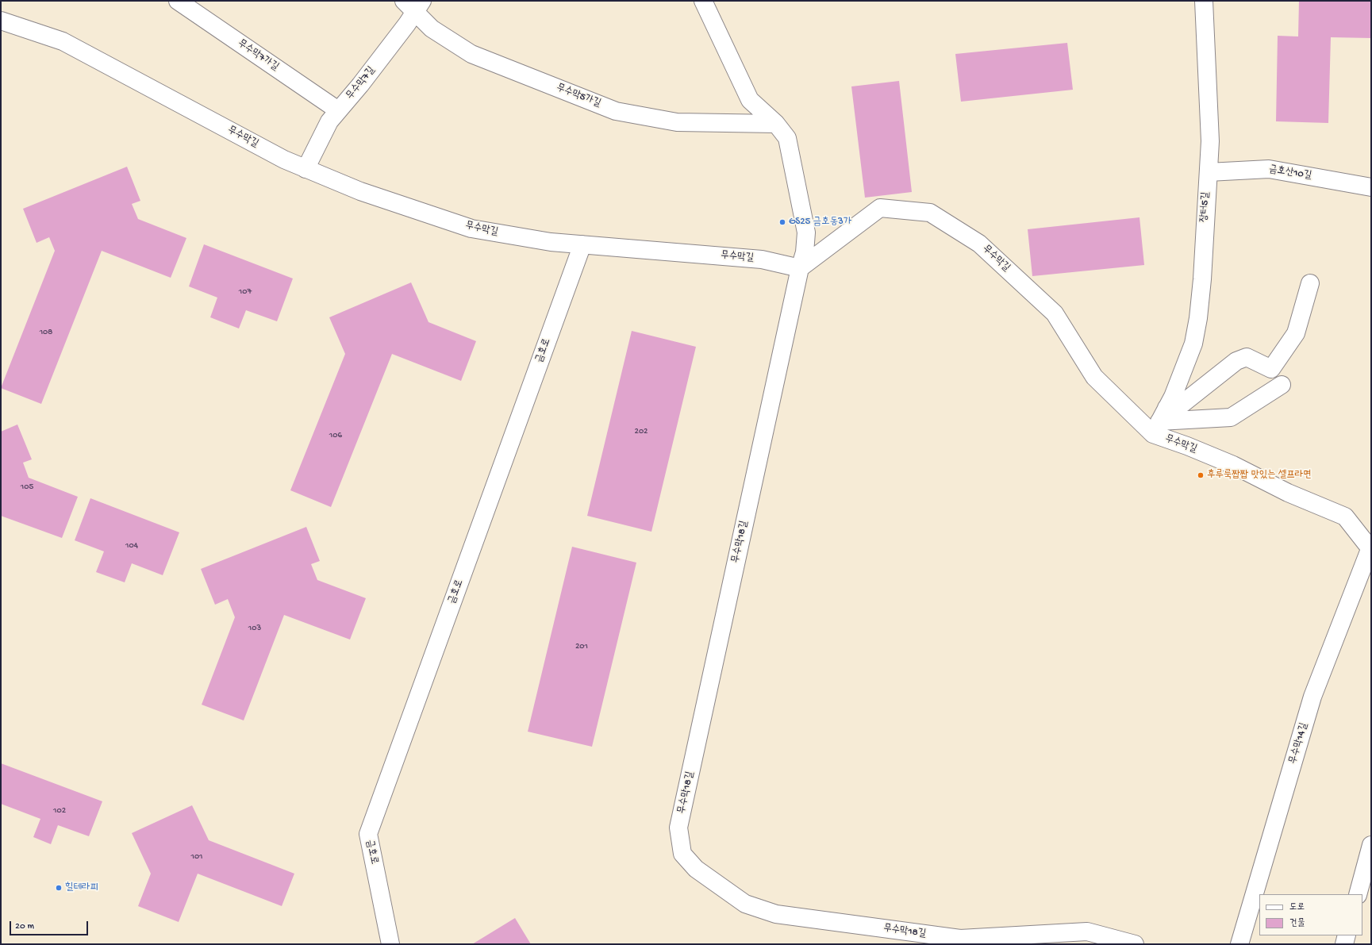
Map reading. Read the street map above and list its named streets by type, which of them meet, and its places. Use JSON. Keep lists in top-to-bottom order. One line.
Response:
{"streets":{"street":["무수막7가길","무수막7길","무수막5가길","무수막길","금호산10길","장터5길","금호로","무수막18길","무수막14길"]},"crossings":[["무수막7가길","무수막7길"],["무수막7길","무수막5가길"],["무수막7길","무수막길"],["무수막길","장터5길"],["무수막길","금호로"],["무수막길","무수막18길"],["무수막길","무수막14길"],["금호산10길","장터5길"]],"places":["GS25 금호동3가","후루룩짭짭 맛있는 셀프라면","힐테라피"],"house_numbers":["107","108","202","106","105","104","103","201","102","101"],"legend":["도로","건물"],"scale_bar":"20 m"}
